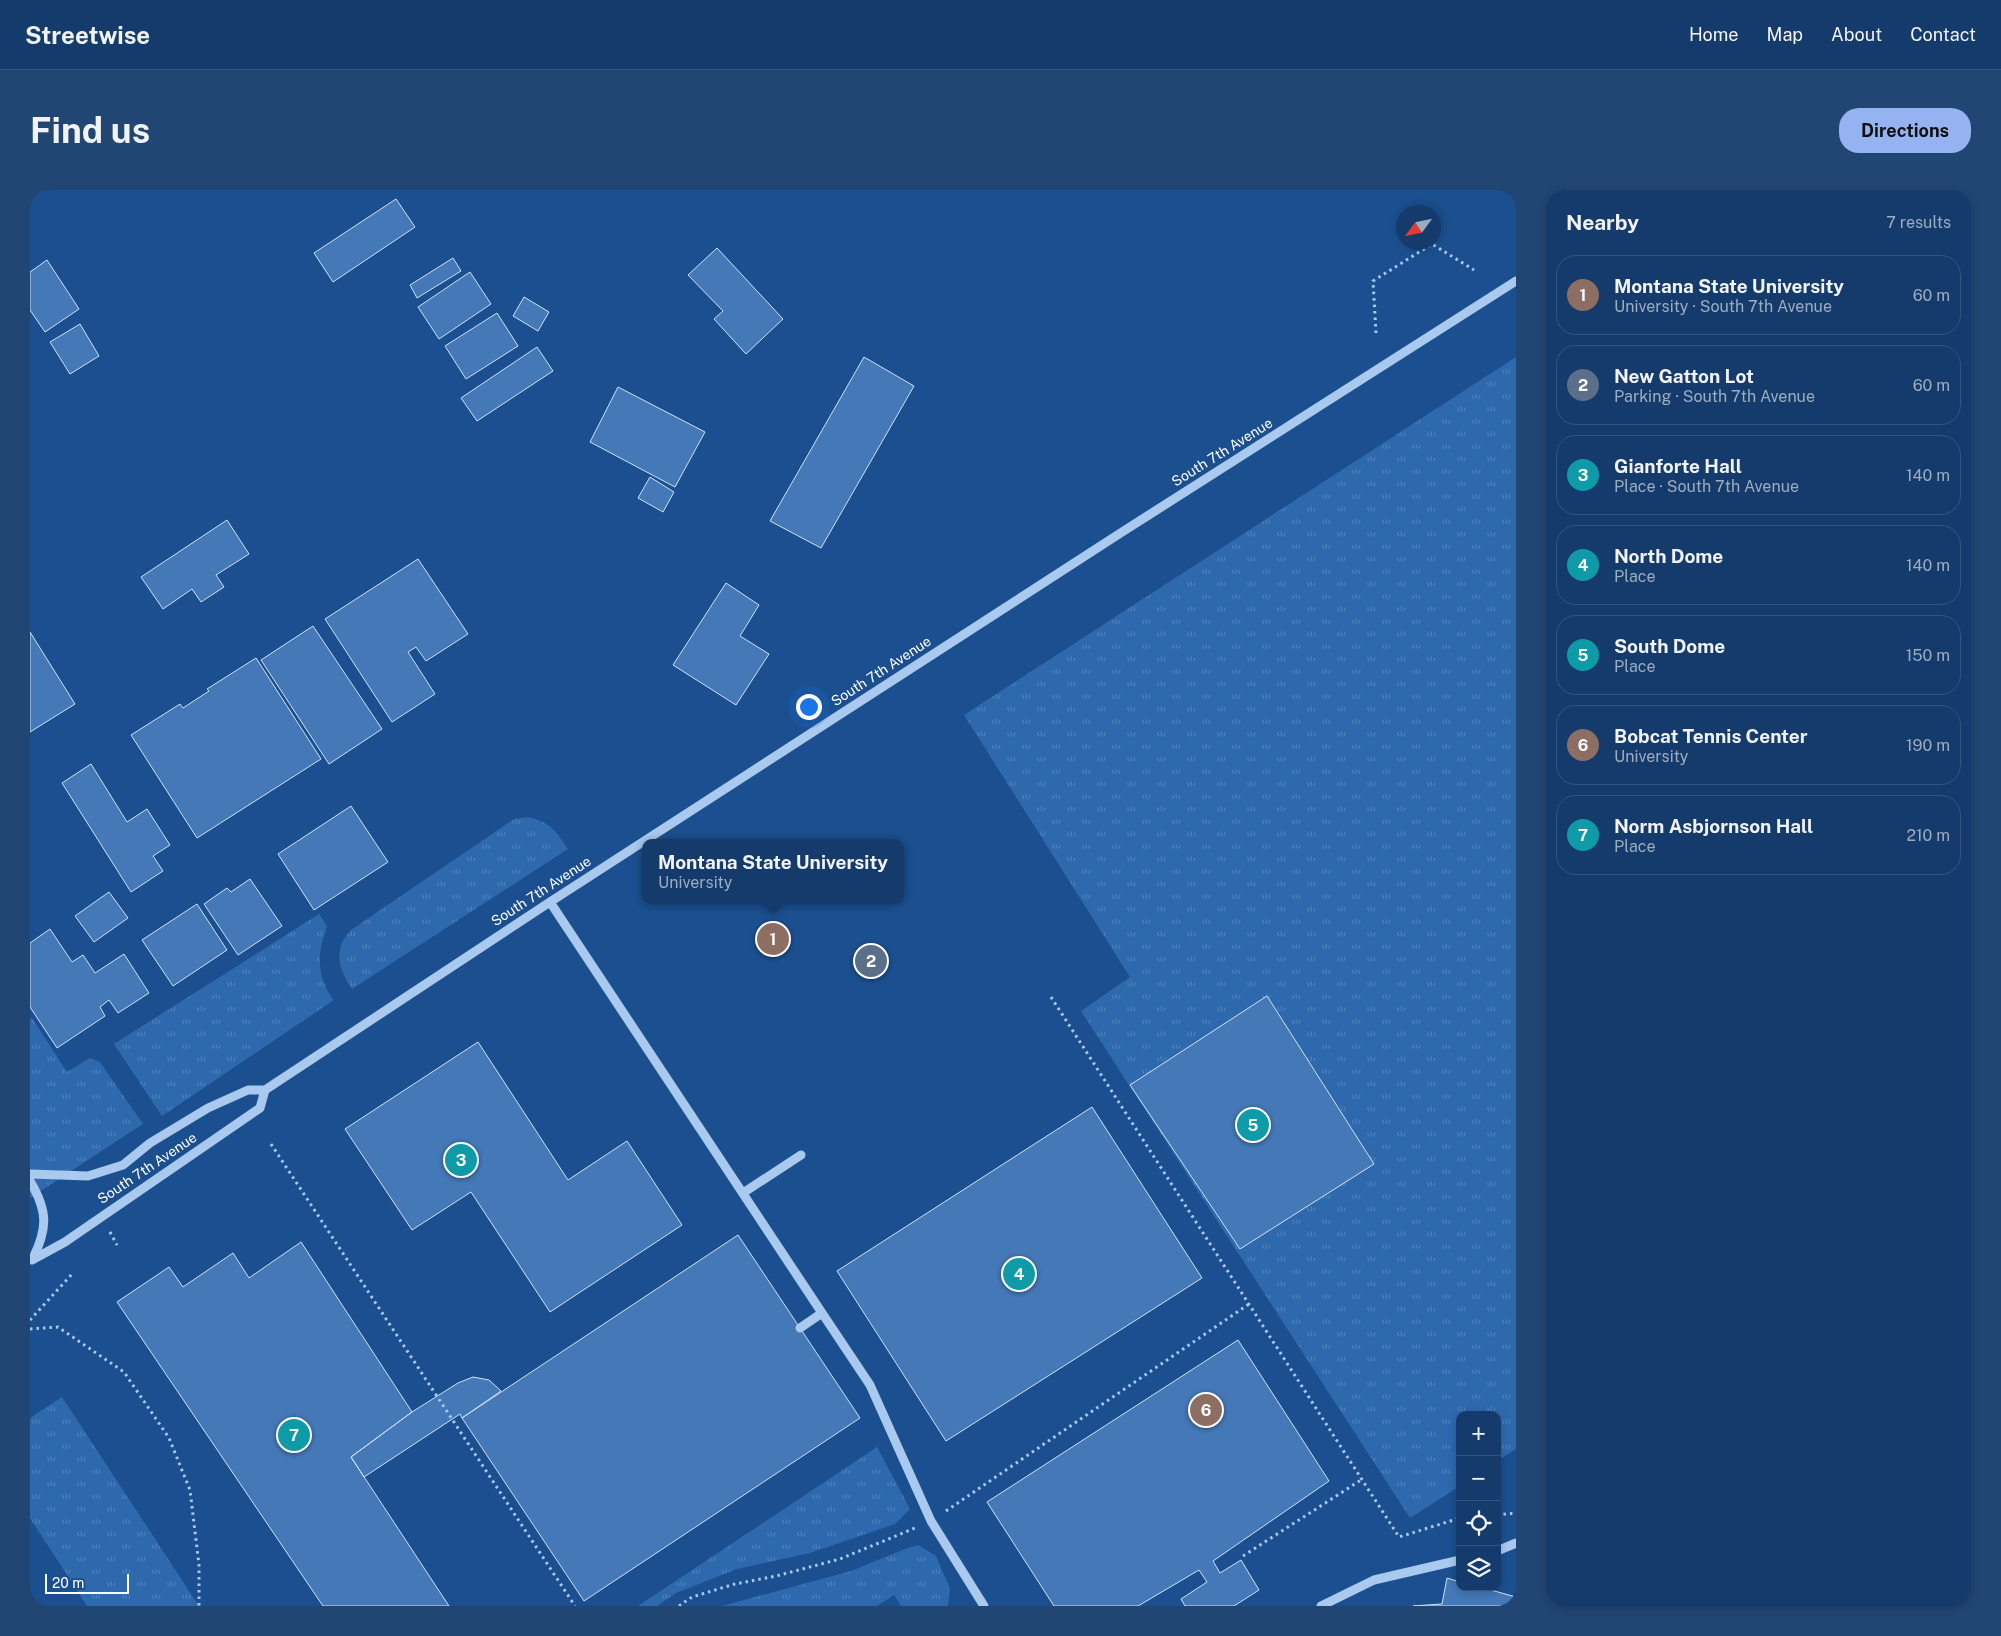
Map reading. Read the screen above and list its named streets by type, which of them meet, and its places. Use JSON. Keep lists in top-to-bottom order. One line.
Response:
{"streets":{"street":["South 7th Avenue"]},"scale_bar":"20 m","north":"bottom left","page":{"header":"Streetwise","nav":["Home","Map","About","Contact"],"buttons":"Directions","title":"Find us","heading":["Nearby","7 results"],"list":[{"mark":"1","name":"Montana State University","note":"University · South 7th Avenue","value":"60 m"},{"mark":"2","name":"New Gatton Lot","note":"Parking · South 7th Avenue","value":"60 m"},{"mark":"3","name":"Gianforte Hall","note":"Place · South 7th Avenue","value":"140 m"},{"mark":"4","name":"North Dome","note":"Place","value":"140 m"},{"mark":"5","name":"South Dome","note":"Place","value":"150 m"},{"mark":"6","name":"Bobcat Tennis Center","note":"University","value":"190 m"},{"mark":"7","name":"Norm Asbjornson Hall","note":"Place","value":"210 m"}],"popup":["Montana State University","University"],"pins":["1","2","5","3","4","6","7"],"map_buttons":["+","−"],"scale":"20 m"}}
